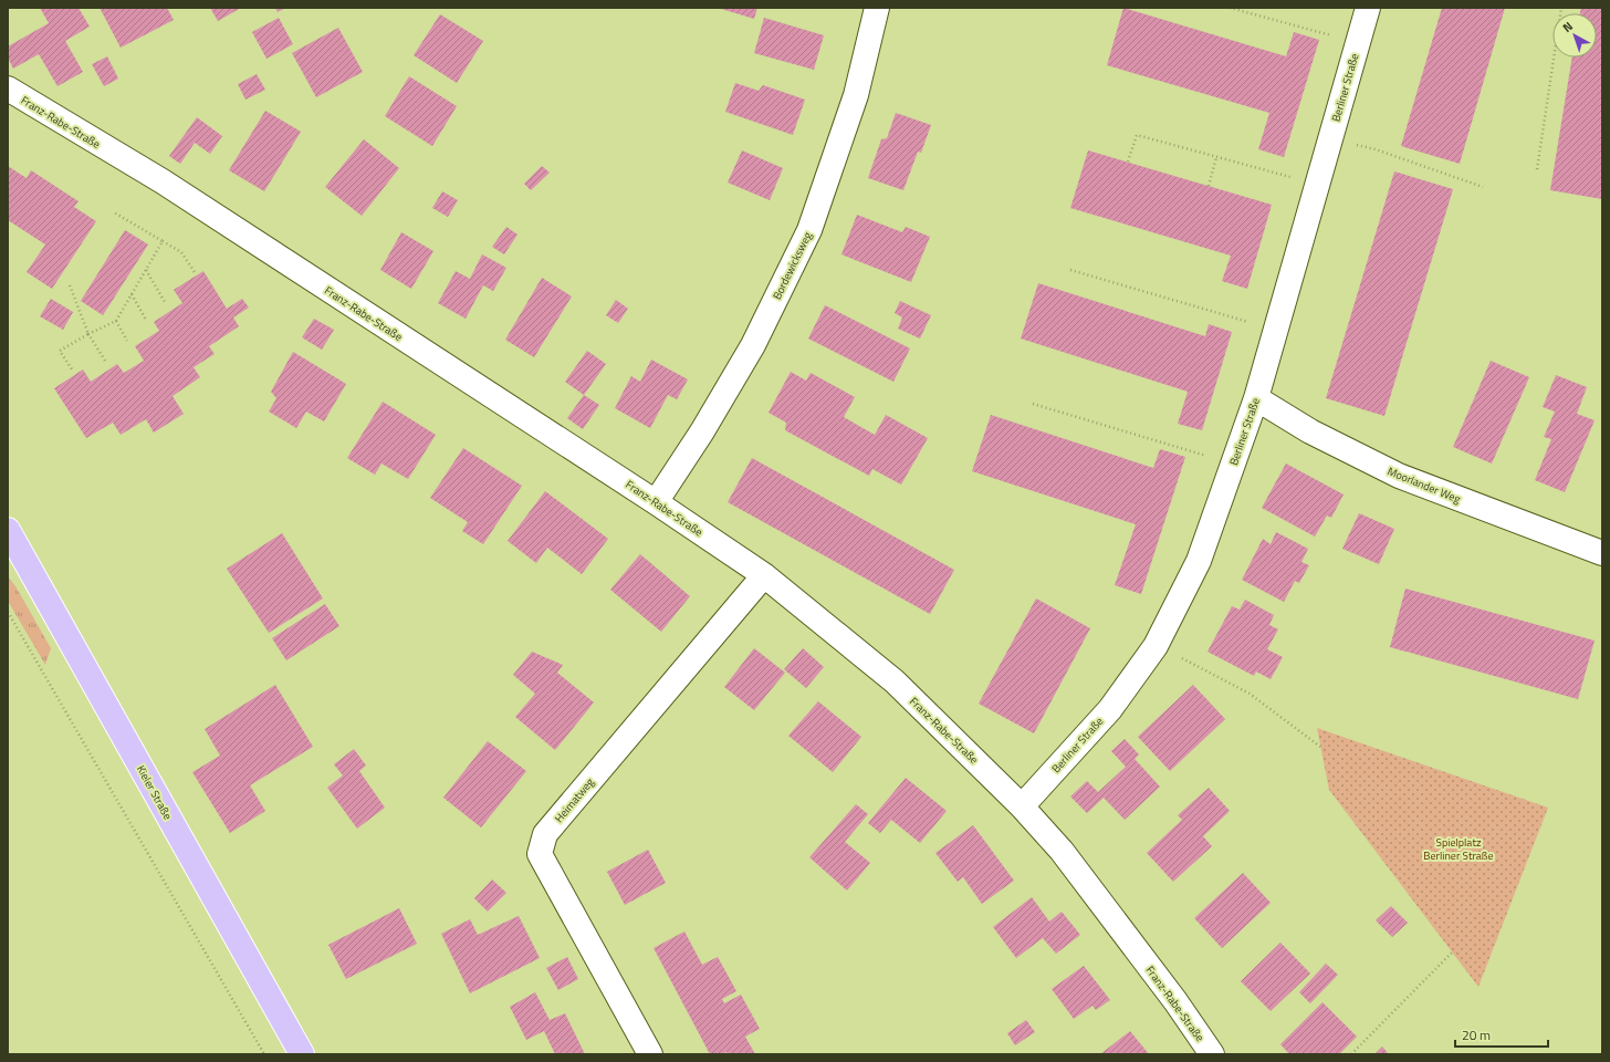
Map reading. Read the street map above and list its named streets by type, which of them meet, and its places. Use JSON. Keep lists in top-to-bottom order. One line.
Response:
{"streets":{"main road":["Kieler Straße"],"street":["Berliner Straße","Franz-Rabe-Straße","Bordewicksweg","Moorlander Weg","Heimatweg"]},"crossings":[["Berliner Straße","Franz-Rabe-Straße"],["Berliner Straße","Moorlander Weg"],["Franz-Rabe-Straße","Bordewicksweg"],["Franz-Rabe-Straße","Heimatweg"]],"parks":["Spielplatz Berliner Straße"],"scale_bar":"20 m","north":"top left"}
